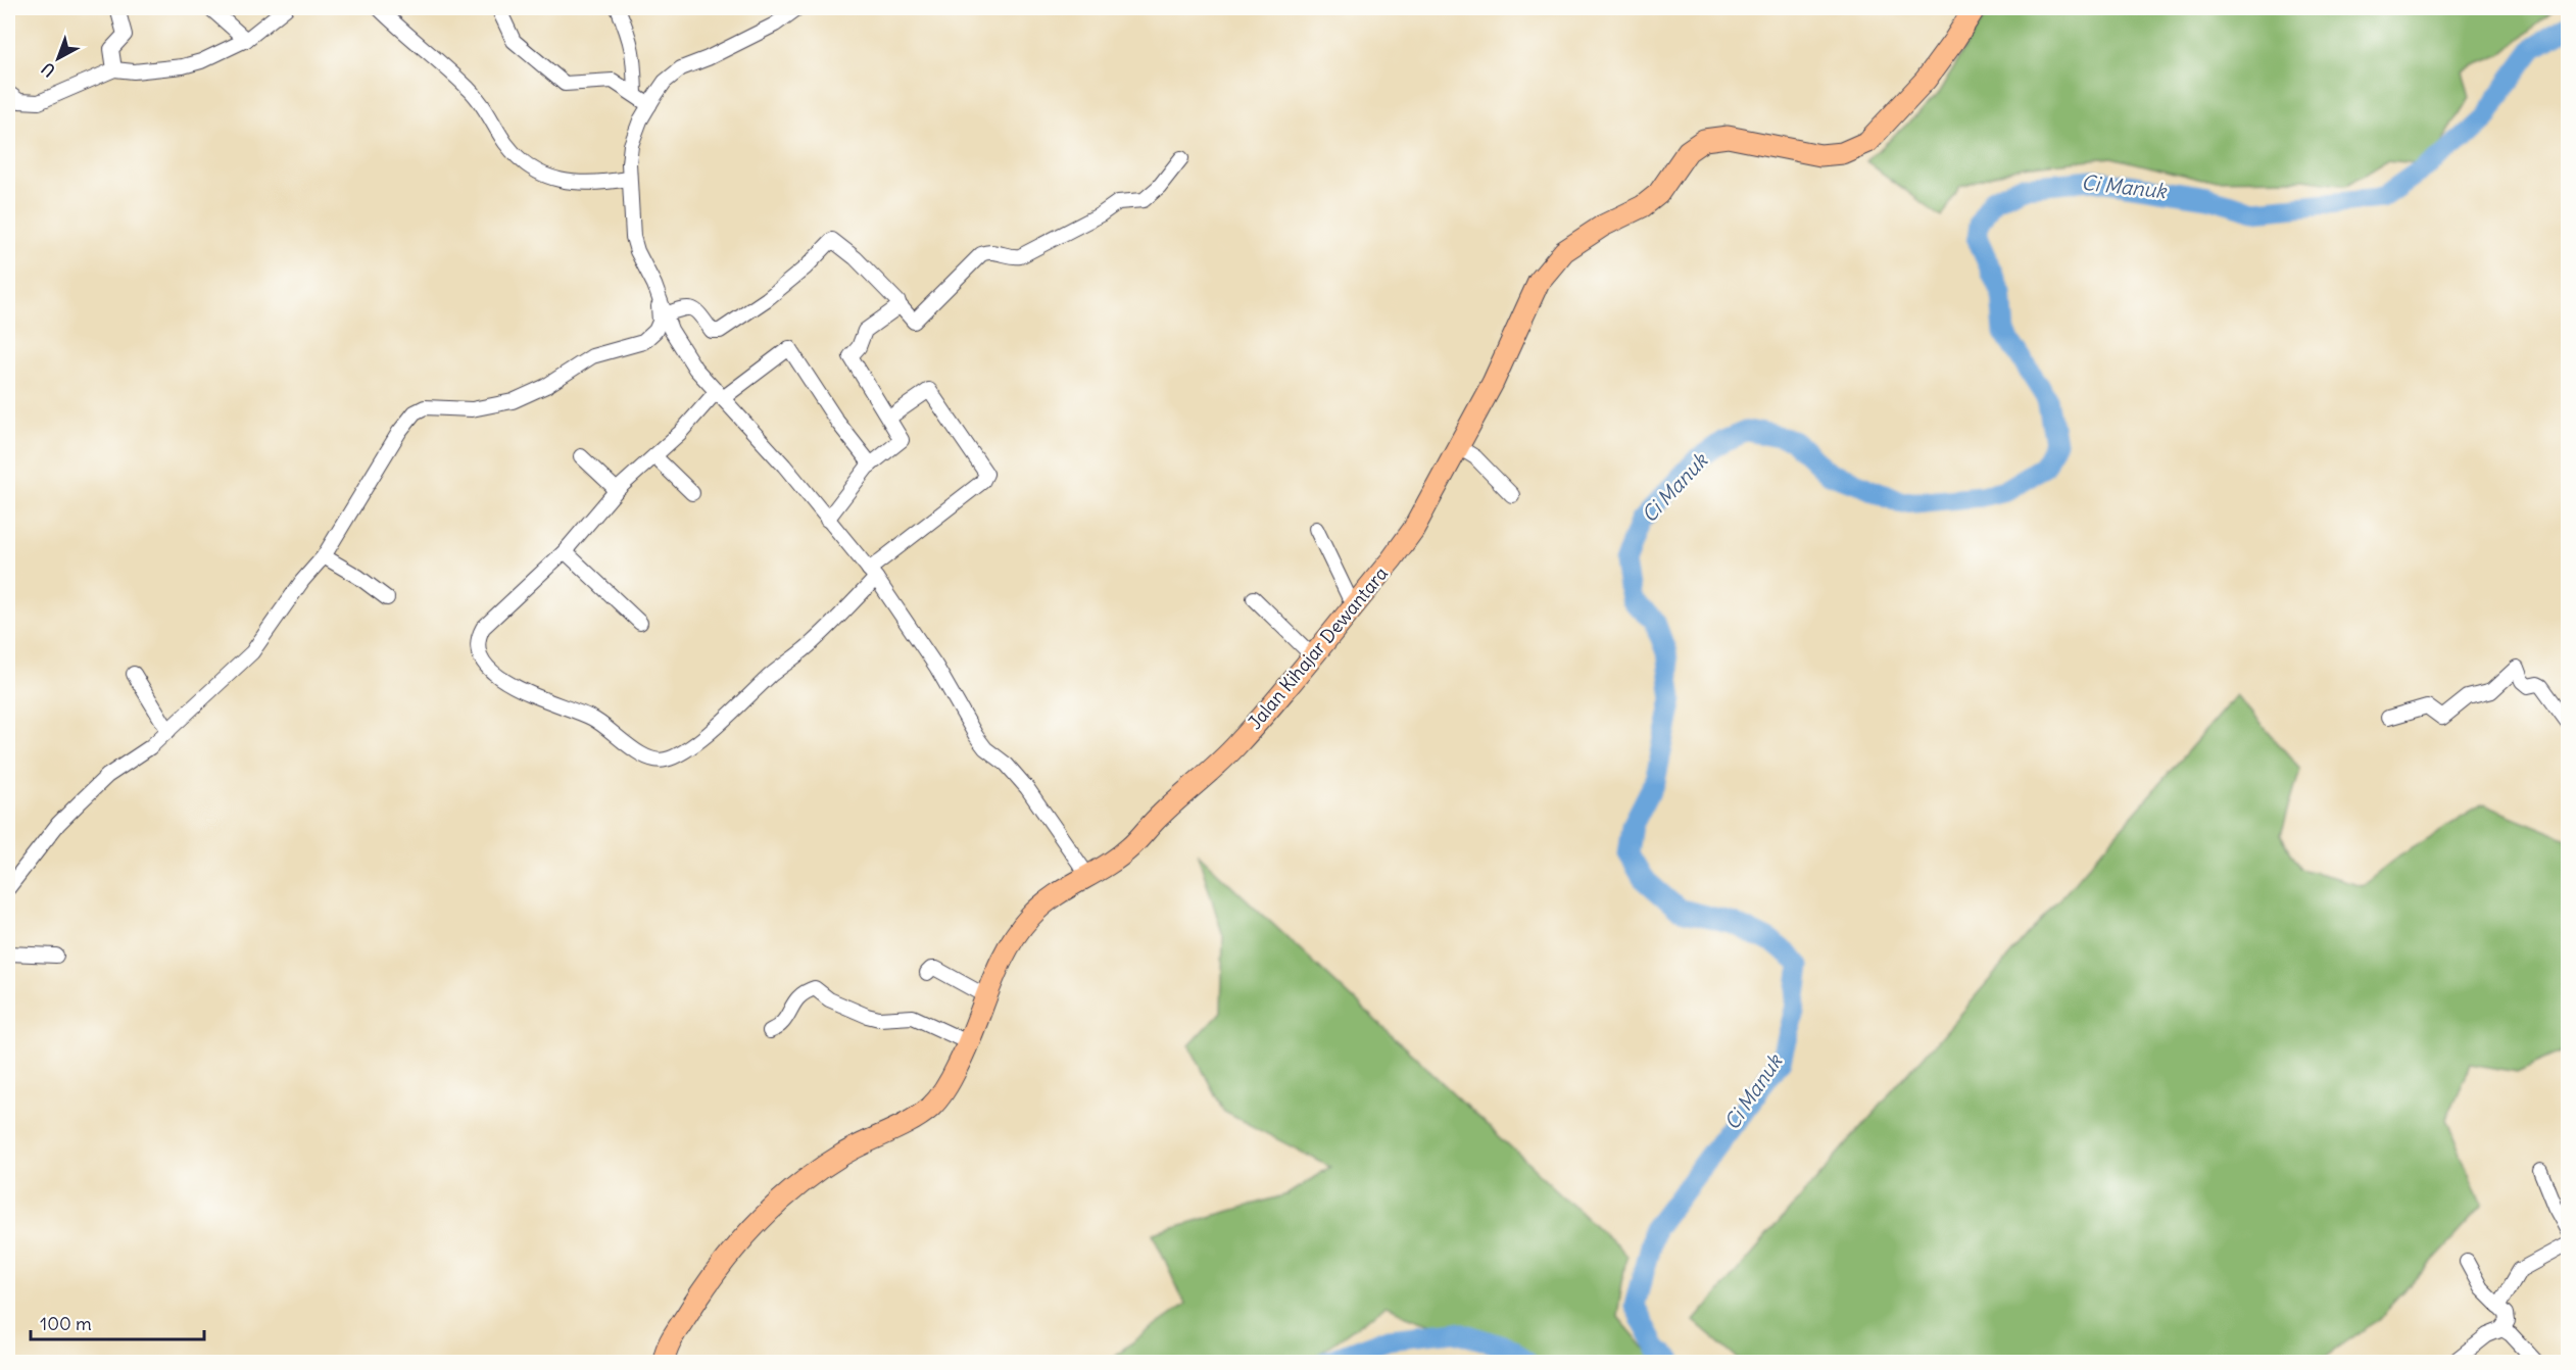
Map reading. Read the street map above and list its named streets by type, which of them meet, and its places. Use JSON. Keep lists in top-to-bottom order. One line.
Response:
{"streets":{"main road":["Jalan Kihajar Dewantara"]},"water":["Ci Manuk"],"scale_bar":"100 m","north":"bottom left"}
